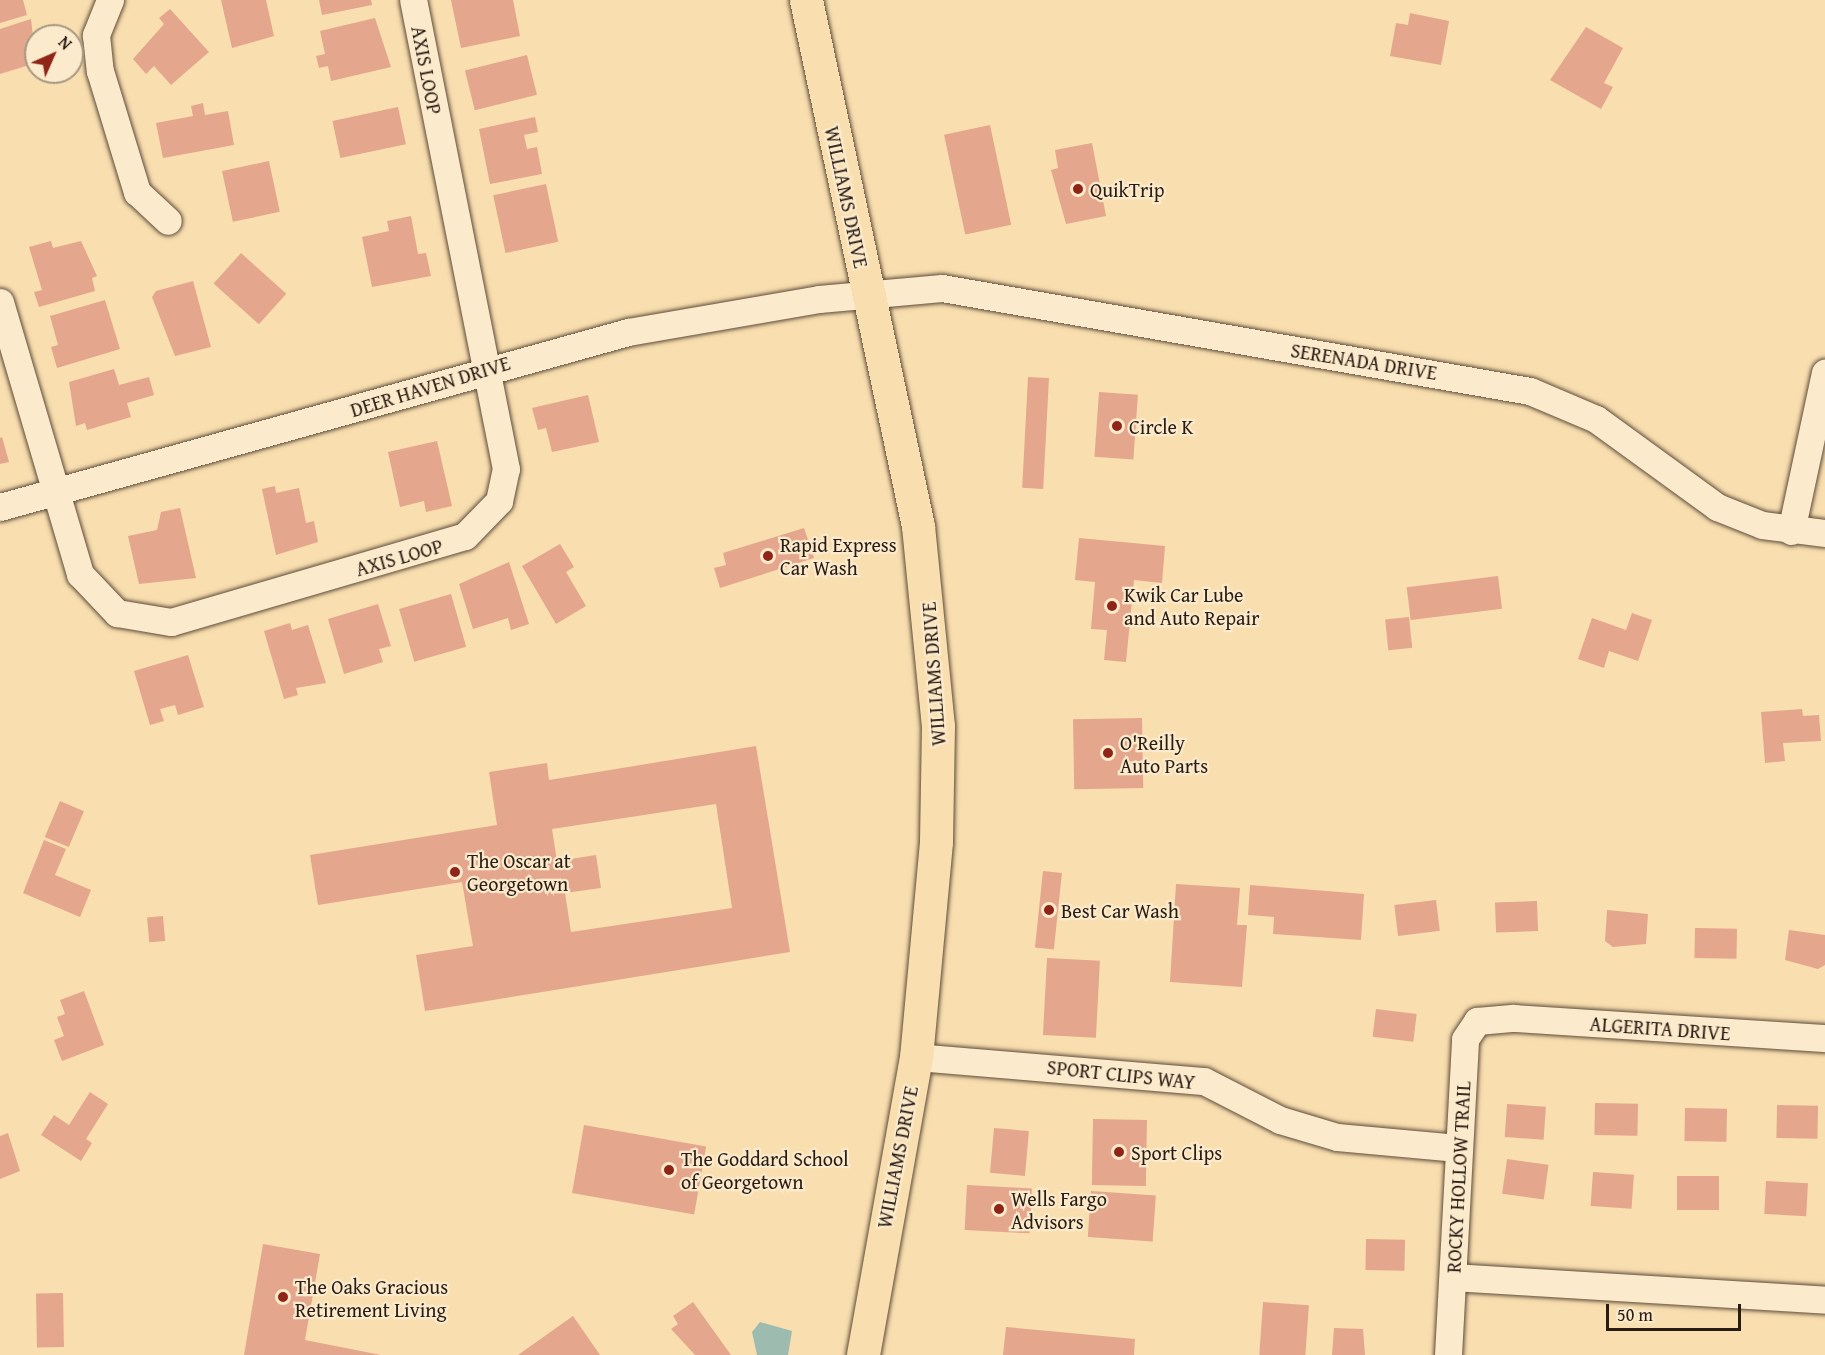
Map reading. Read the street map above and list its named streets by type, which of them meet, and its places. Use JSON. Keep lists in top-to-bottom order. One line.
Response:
{"streets":{"main road":["WILLIAMS DRIVE"],"street":["AXIS LOOP","SERENADA DRIVE","DEER HAVEN DRIVE","ALGERITA DRIVE","SPORT CLIPS WAY","ROCKY HOLLOW TRAIL"]},"crossings":[["AXIS LOOP","DEER HAVEN DRIVE"],["WILLIAMS DRIVE","SERENADA DRIVE"],["WILLIAMS DRIVE","DEER HAVEN DRIVE"],["WILLIAMS DRIVE","SPORT CLIPS WAY"],["SERENADA DRIVE","DEER HAVEN DRIVE"],["ALGERITA DRIVE","ROCKY HOLLOW TRAIL"],["SPORT CLIPS WAY","ROCKY HOLLOW TRAIL"]],"places":["QuikTrip","Circle K","Rapid Express Car Wash","Kwik Car Lube and Auto Repair","O'Reilly Auto Parts","The Oscar at Georgetown","Best Car Wash","Sport Clips","The Goddard School of Georgetown","Wells Fargo Advisors","The Oaks Gracious Retirement Living"],"scale_bar":"50 m","north":"top right"}
